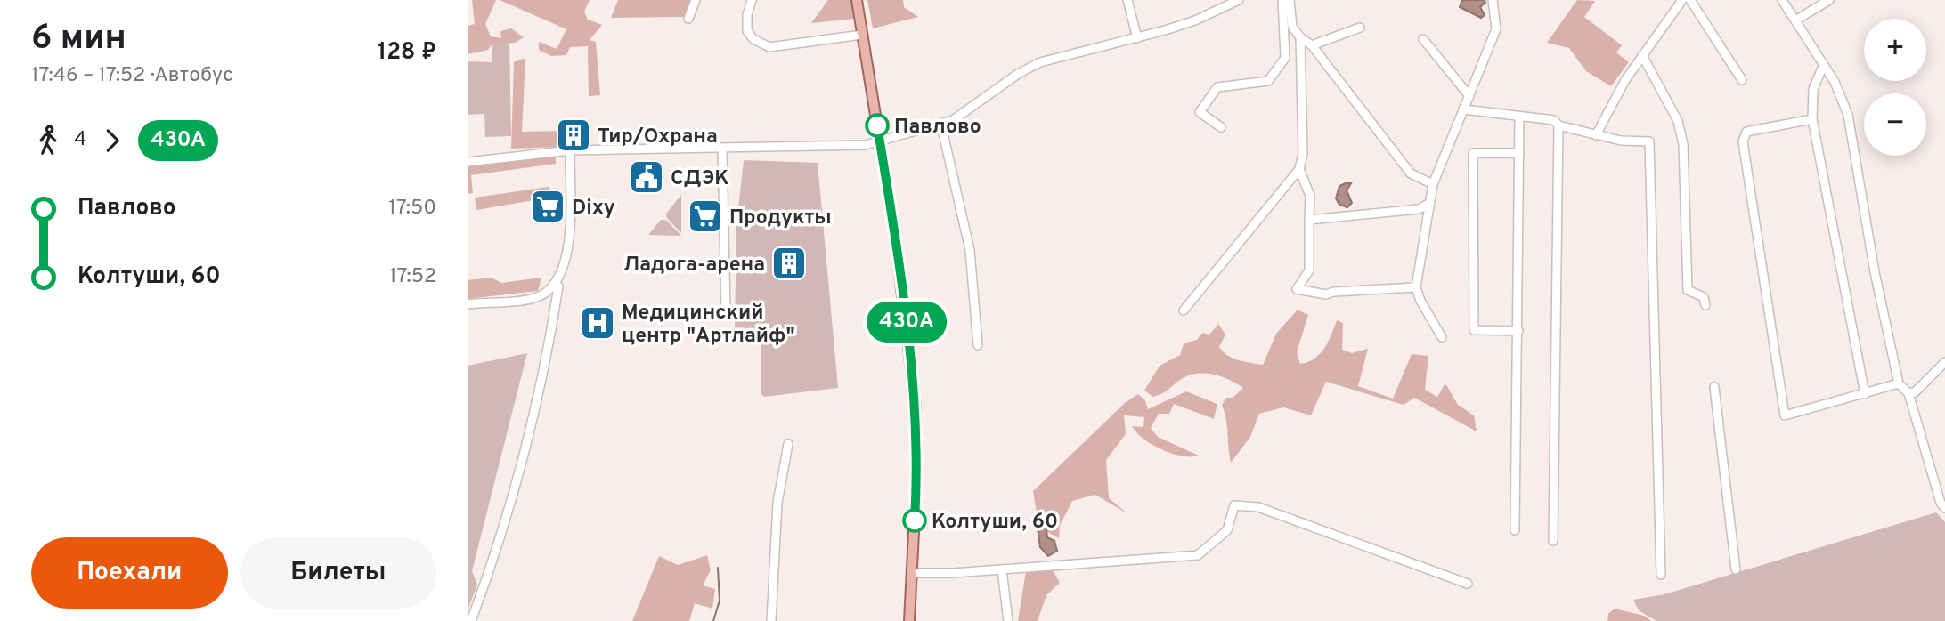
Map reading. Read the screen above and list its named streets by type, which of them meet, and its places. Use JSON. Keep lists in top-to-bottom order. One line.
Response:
{"places":{"other":["Павлово","Колтуши, 60"],"building":["Тир/Охрана","Ладога-арена"],"public building":["СДЭК"],"supermarket":["Dixy","Продукты"],"hospital":["Медицинский центр \"Артлайф\""]},"lines":["bus line 430А"],"page":{"heading":["6 мин","17:46 – 17:52 · Автобус","128 ₽"],"on_map":"430А","map_buttons":["+","−"],"legs":["4","430А"],"list":[{"name":"Павлово","value":"17:50"},{"name":"Колтуши, 60","value":"17:52"}],"buttons":["Поехали","Билеты"]}}
